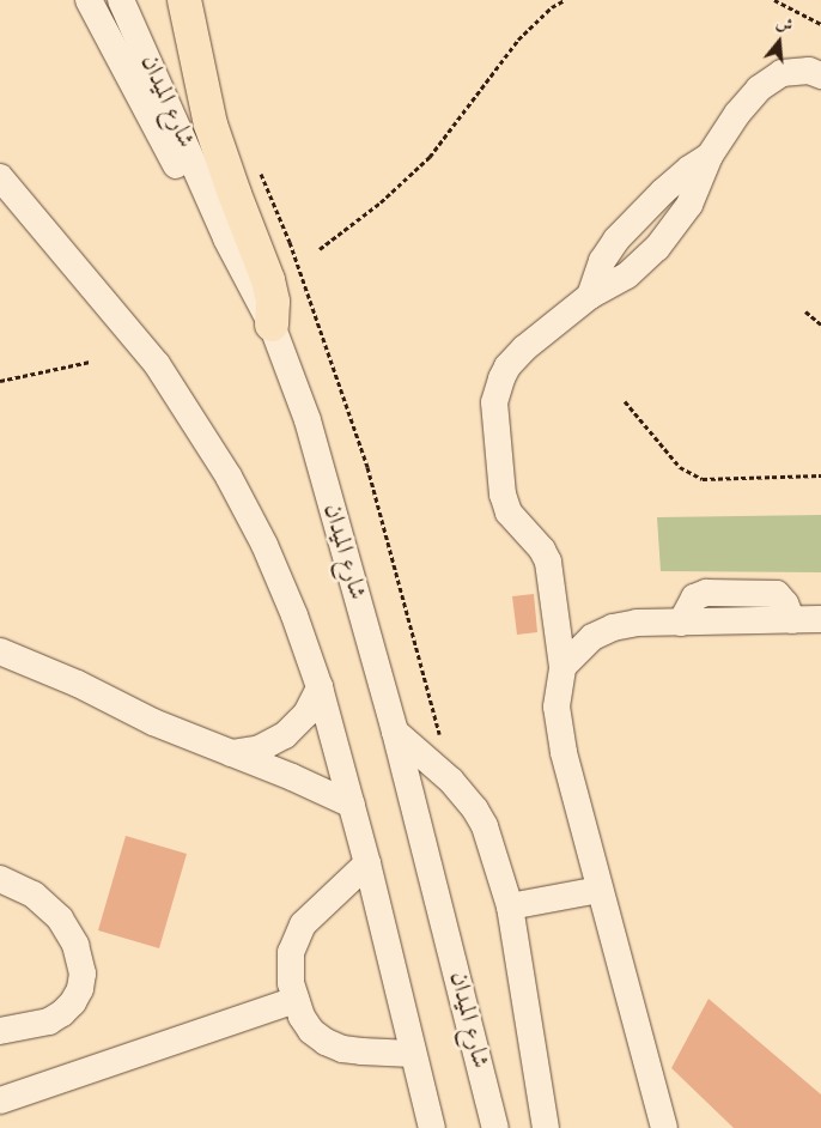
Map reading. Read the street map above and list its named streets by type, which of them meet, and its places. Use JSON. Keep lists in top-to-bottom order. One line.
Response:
{"streets":{"street":["شارع الميدان"]},"north":"top"}
